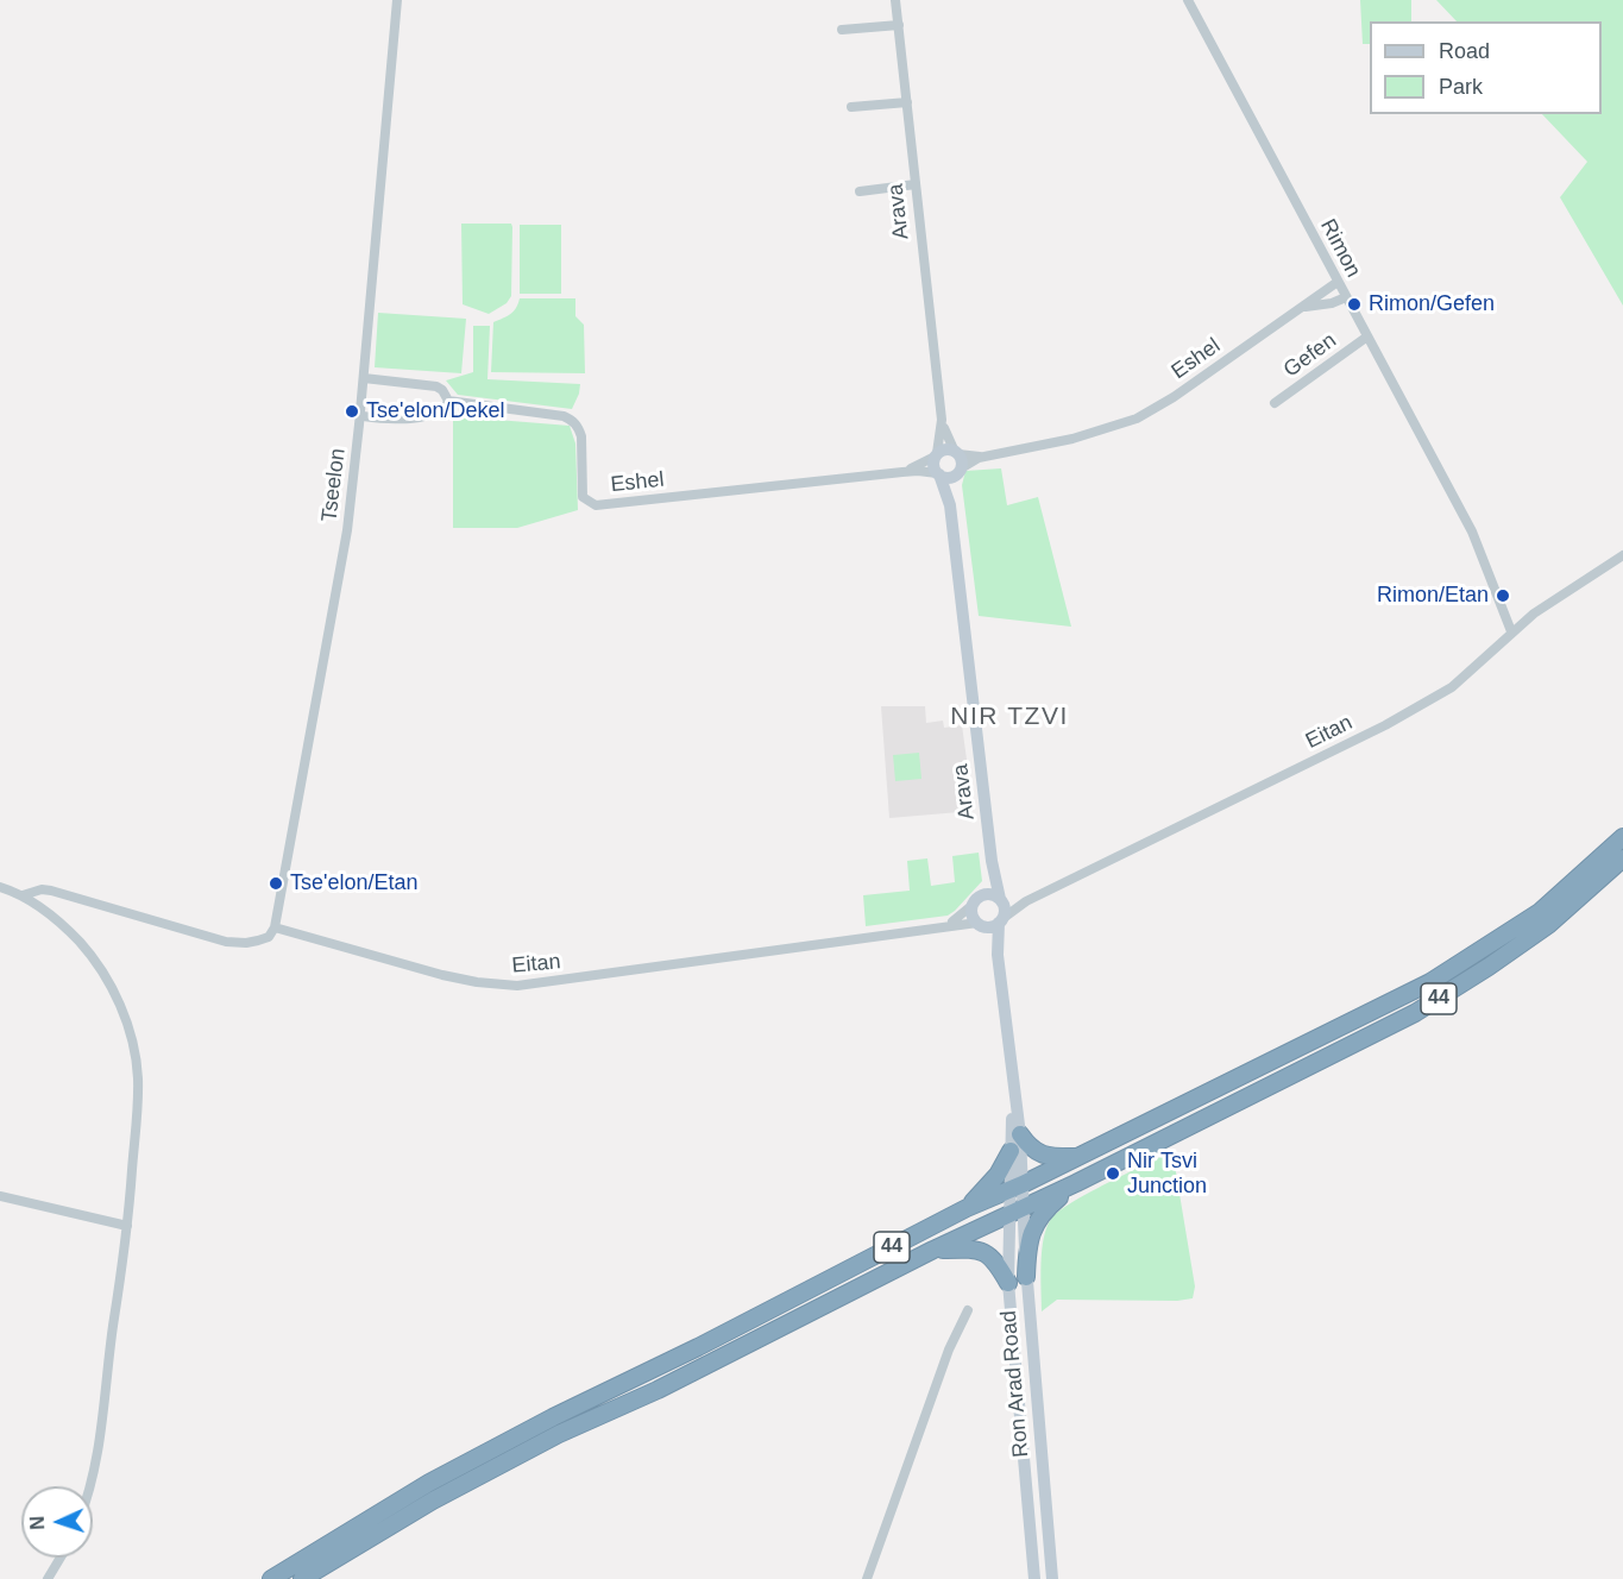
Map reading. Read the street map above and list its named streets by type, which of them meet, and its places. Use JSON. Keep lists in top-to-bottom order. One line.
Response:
{"streets":{"highway":["44"],"street":["Arava","Rimon","Gefen","Eshel","Tseelon","Eitan","Ron Arad Road"]},"crossings":[["Arava","Eshel"],["Arava","Eitan"],["Rimon","Gefen"],["Rimon","Eshel"],["Rimon","Eitan"],["Eshel","Tseelon"],["Tseelon","Eitan"],["44","Ron Arad Road"]],"districts":["NIR TZVI"],"places":["Rimon/Gefen","Tse'elon/Dekel","Rimon/Etan","Tse'elon/Etan","Nir Tsvi Junction"],"legend":["Road","Park"],"north":"left"}
